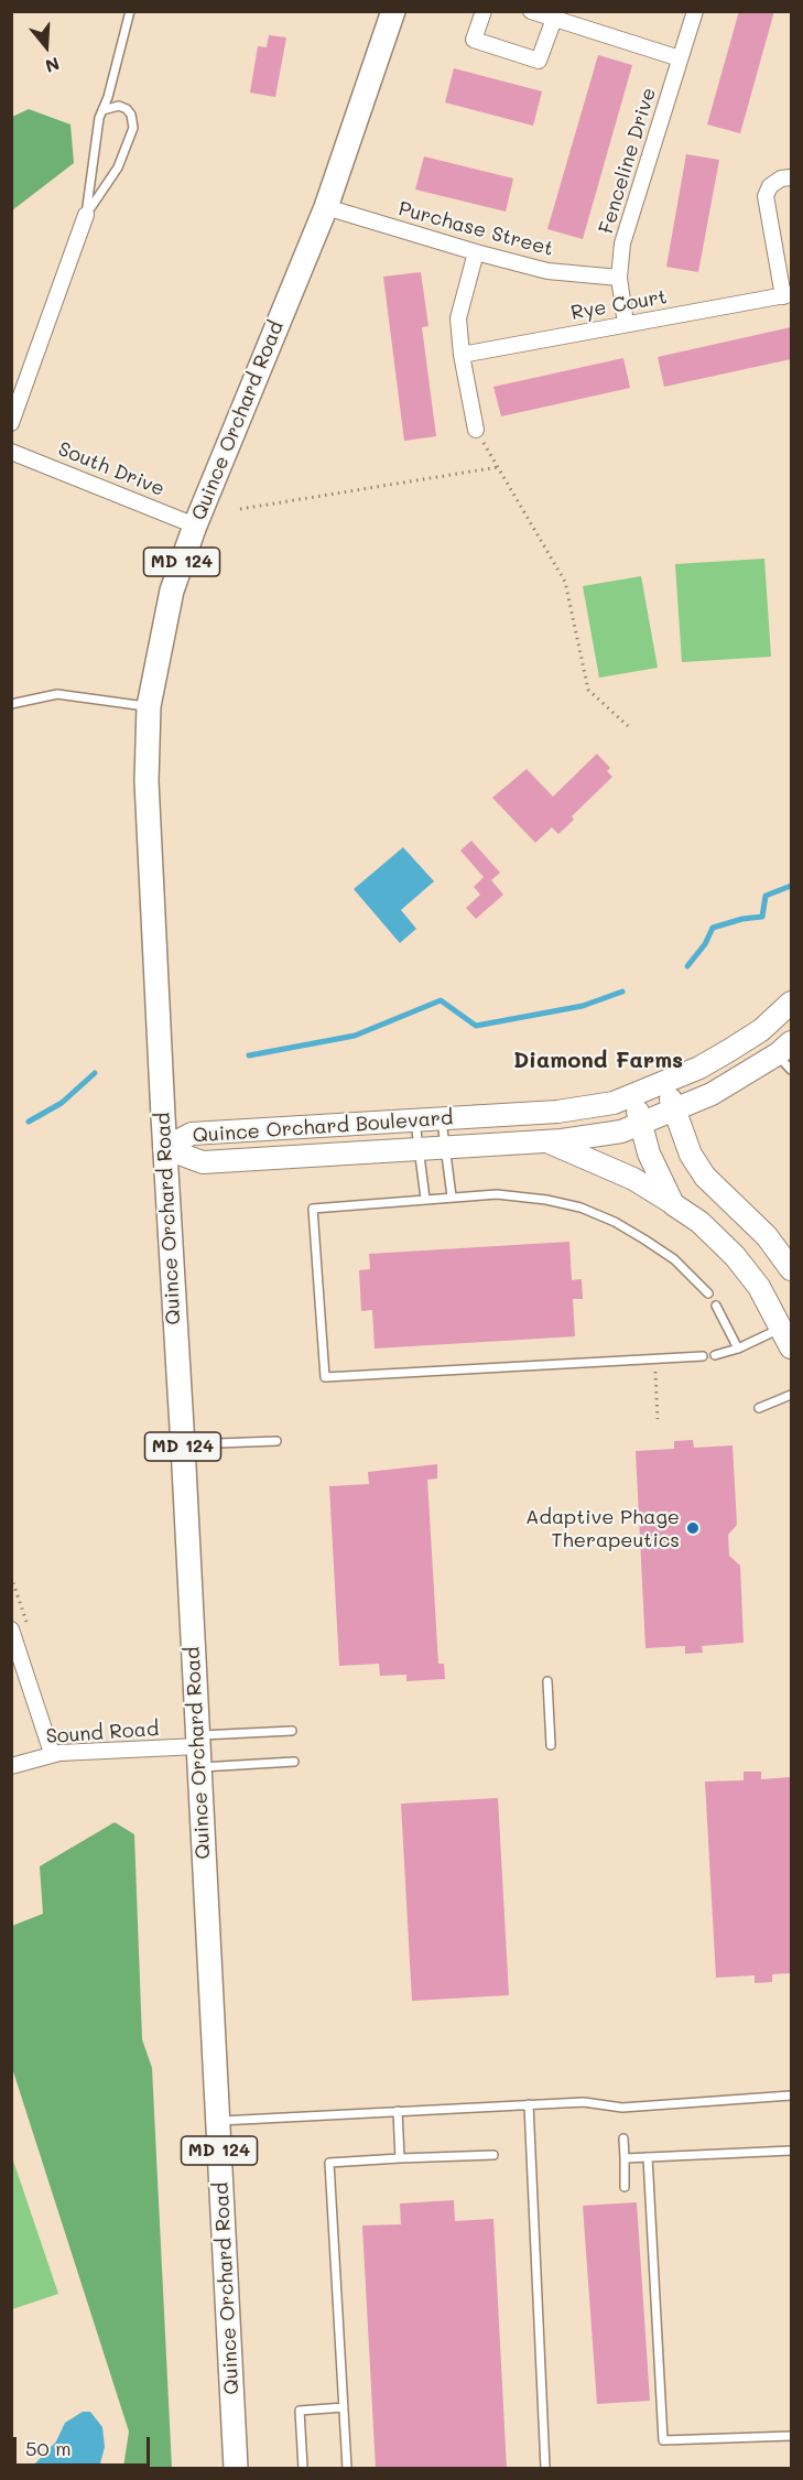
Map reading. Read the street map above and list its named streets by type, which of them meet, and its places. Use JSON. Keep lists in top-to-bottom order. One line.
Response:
{"streets":{"main road":["Quince Orchard Road","MD 124"],"street":["Fenceline Drive","Purchase Street","Rye Court","South Drive","Quince Orchard Boulevard","Sound Road"]},"crossings":[["Fenceline Drive","Purchase Street"],["Fenceline Drive","Rye Court"],["Purchase Street","Quince Orchard Road"],["Quince Orchard Road","South Drive"],["Quince Orchard Road","Quince Orchard Boulevard"],["Quince Orchard Road","Sound Road"]],"districts":["Diamond Farms"],"places":["Adaptive Phage Therapeutics"],"scale_bar":"50 m","north":"bottom"}
